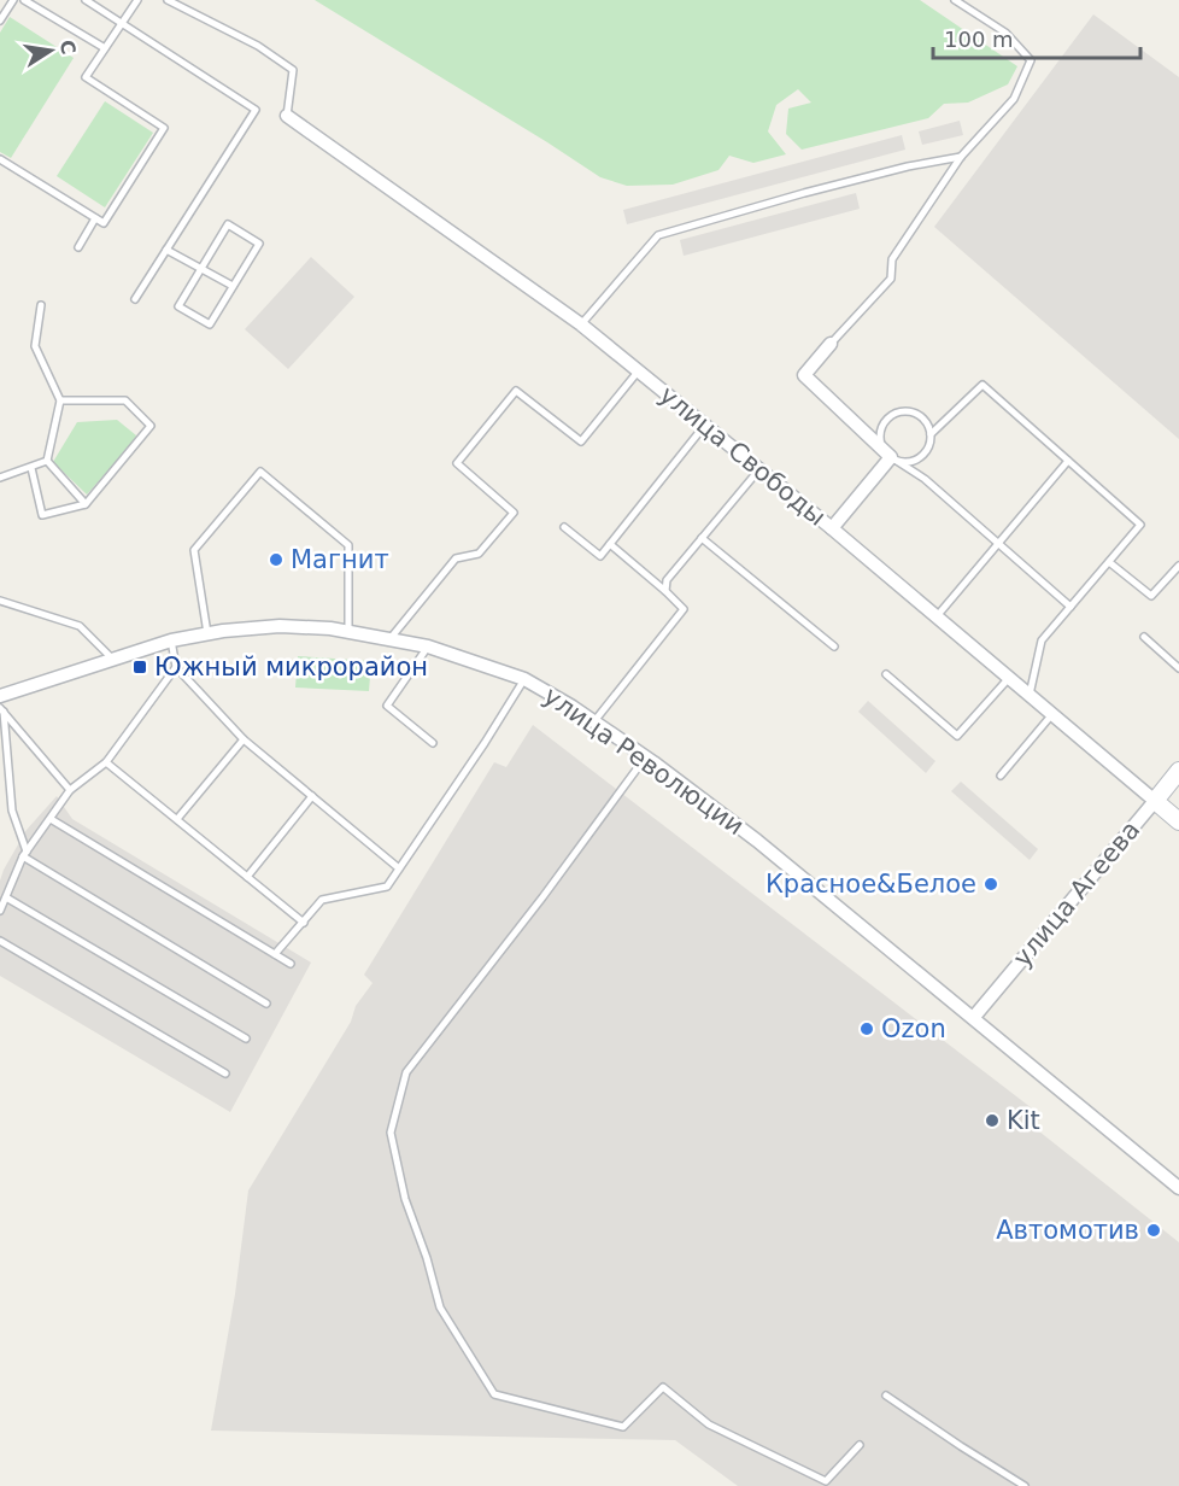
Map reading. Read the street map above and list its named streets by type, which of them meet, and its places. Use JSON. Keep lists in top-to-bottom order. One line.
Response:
{"streets":{"street":["улица Свободы","улица Революции","улица Агеева"]},"crossings":[["улица Свободы","улица Агеева"],["улица Революции","улица Агеева"]],"places":{"other":["Магнит","Красное&Белое","Ozon","Kit","Автомотив"],"transit":["Южный микрорайон"]},"scale_bar":"100 m","north":"right"}
